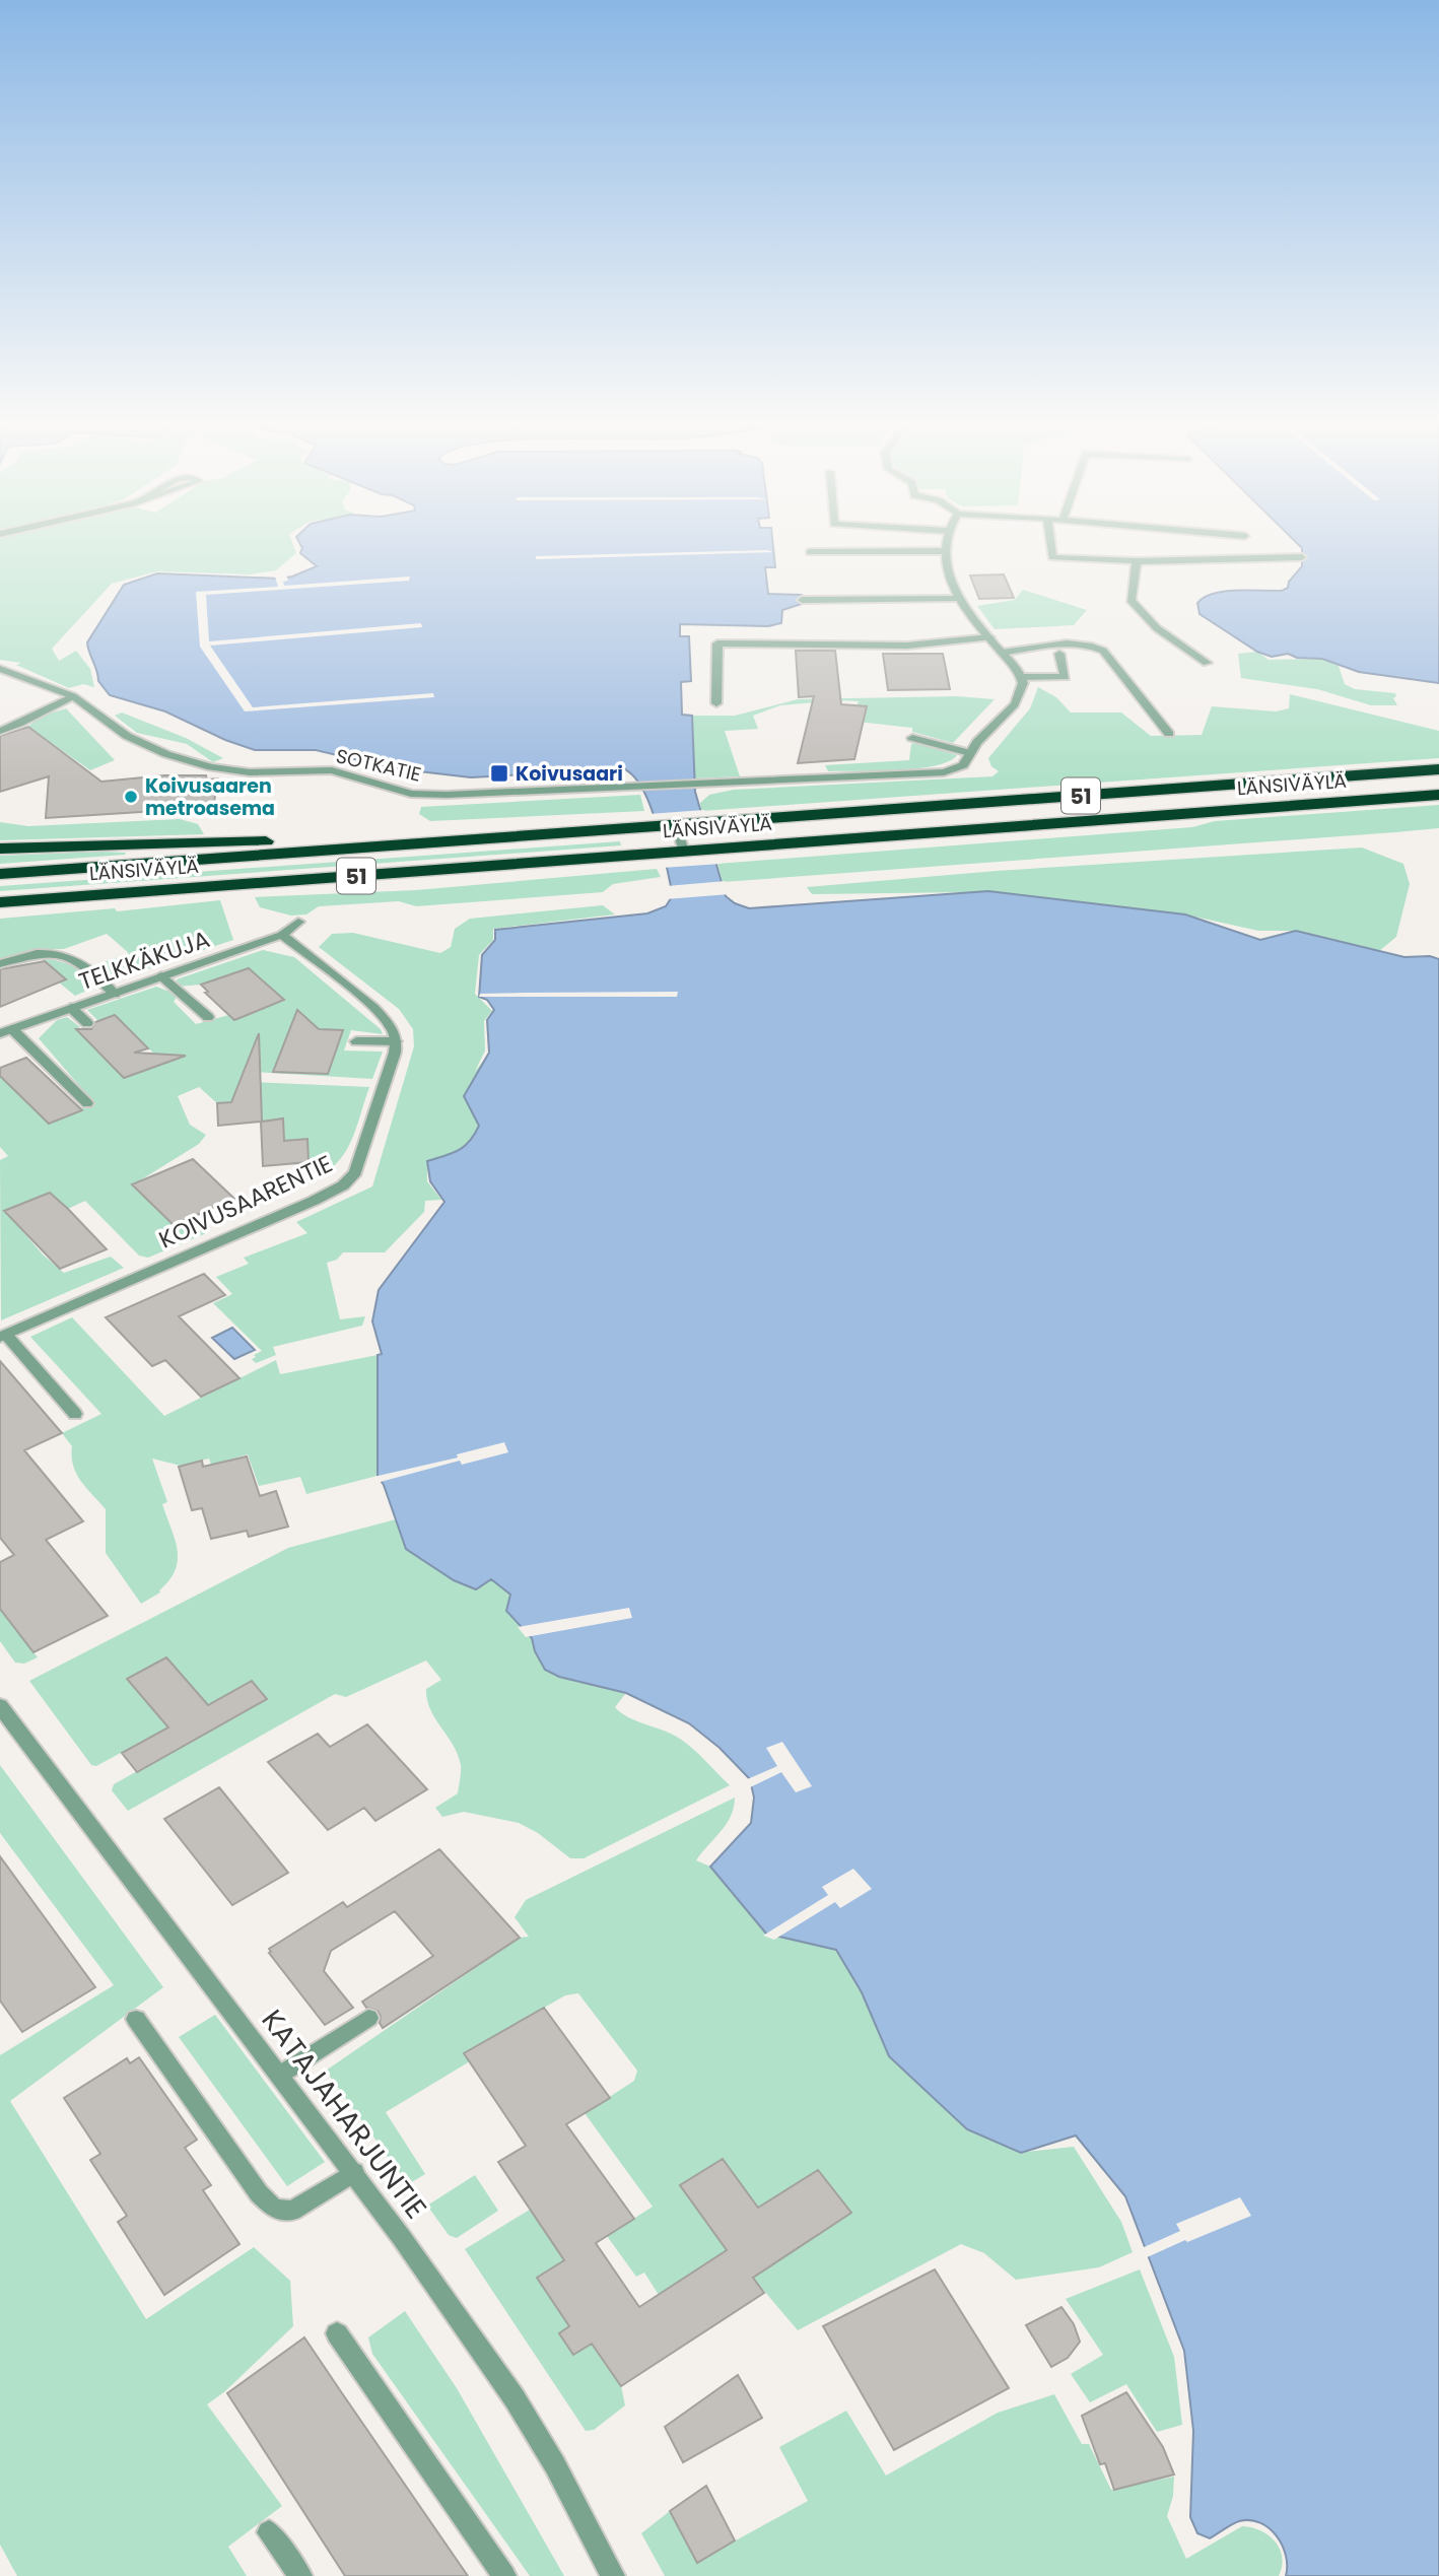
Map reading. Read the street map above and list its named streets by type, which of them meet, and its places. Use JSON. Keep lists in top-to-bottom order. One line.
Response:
{"streets":{"highway":["LÄNSIVÄYLÄ","51"],"street":["SOTKATIE","TELKKÄKUJA","KOIVUSAARENTIE","KATAJAHARJUNTIE"]},"places":{"transit":["Koivusaari"],"other":["Koivusaaren metroasema"]}}
